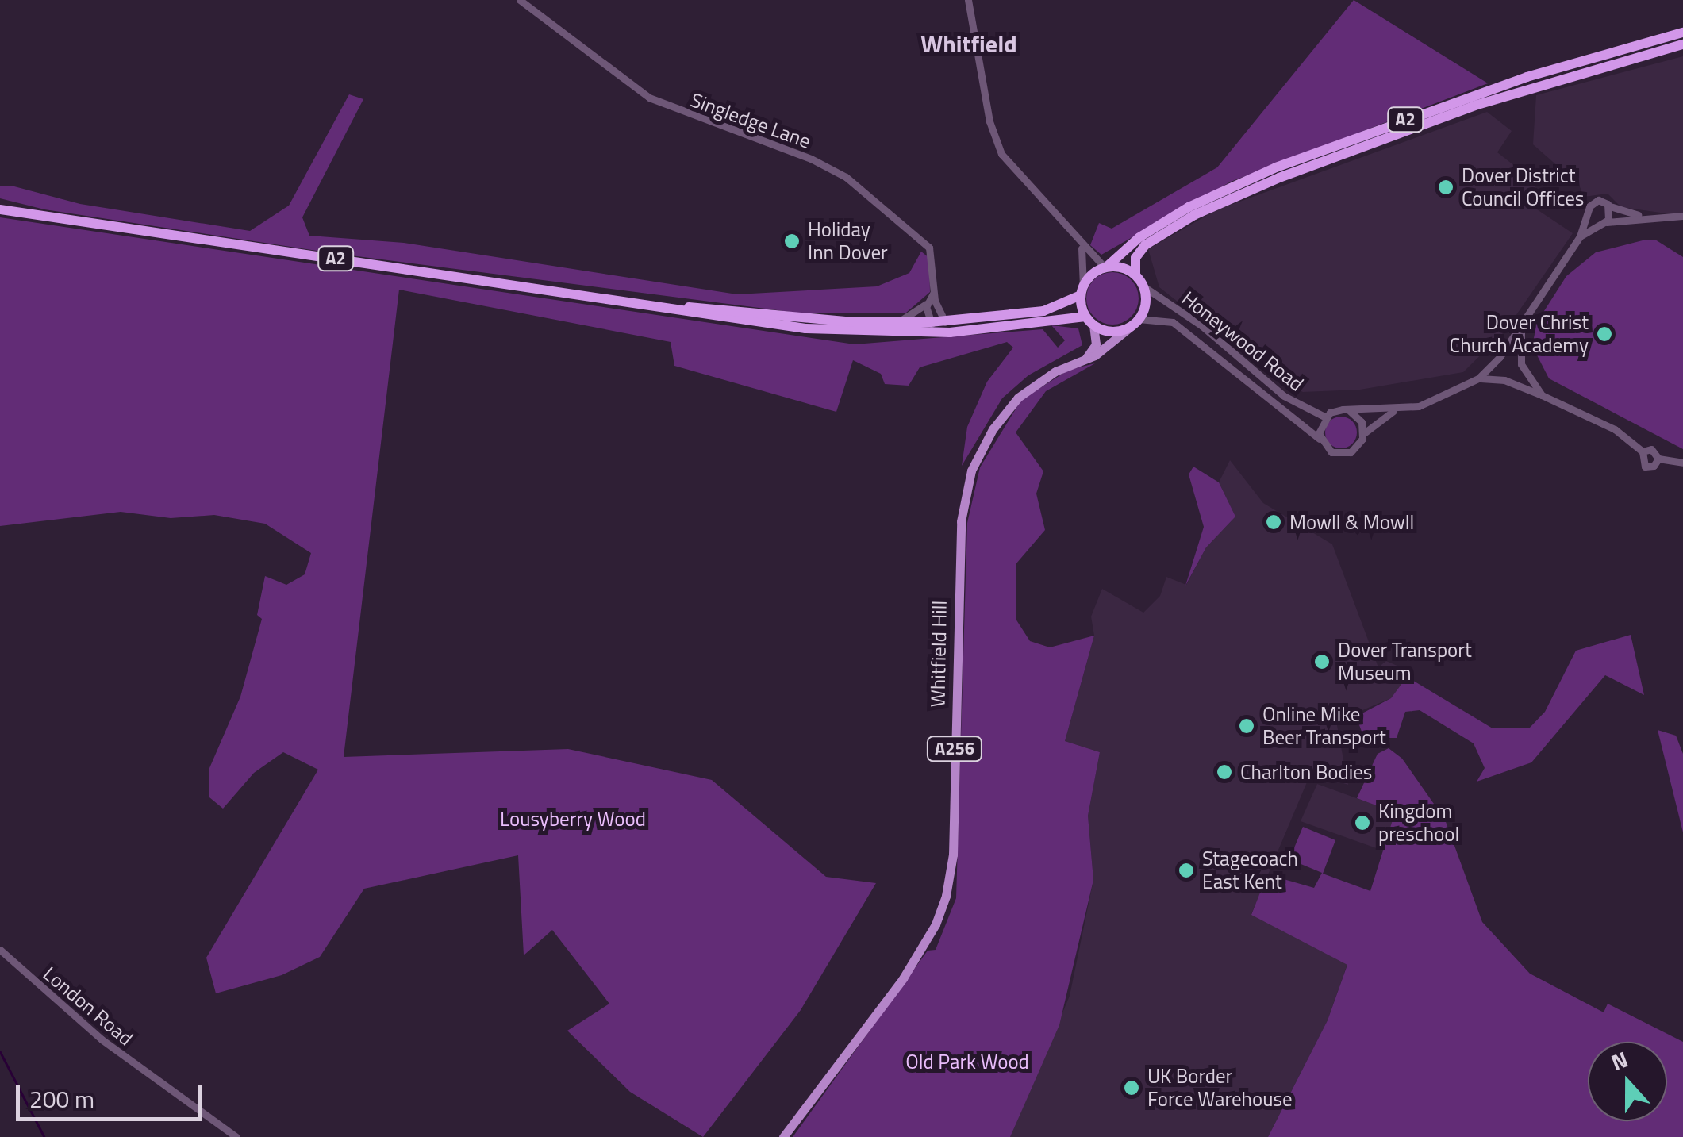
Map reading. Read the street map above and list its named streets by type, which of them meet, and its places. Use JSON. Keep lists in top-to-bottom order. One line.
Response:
{"streets":{"highway":["A2"],"main road":["Whitfield Hill","A256"],"street":["Singledge Lane","Honeywood Road","London Road"]},"crossings":[["A2","Singledge Lane"],["A2","Honeywood Road"],["A2","Whitfield Hill"],["Honeywood Road","Whitfield Hill"]],"districts":["Whitfield"],"parks":["Lousyberry Wood","Old Park Wood"],"places":["Dover District Council Offices","Holiday Inn Dover","Dover Christ Church Academy","Mowll & Mowll","Dover Transport Museum","Online Mike Beer Transport","Charlton Bodies","Kingdom preschool","Stagecoach East Kent","UK Border Force Warehouse"],"scale_bar":"200 m","north":"top"}
